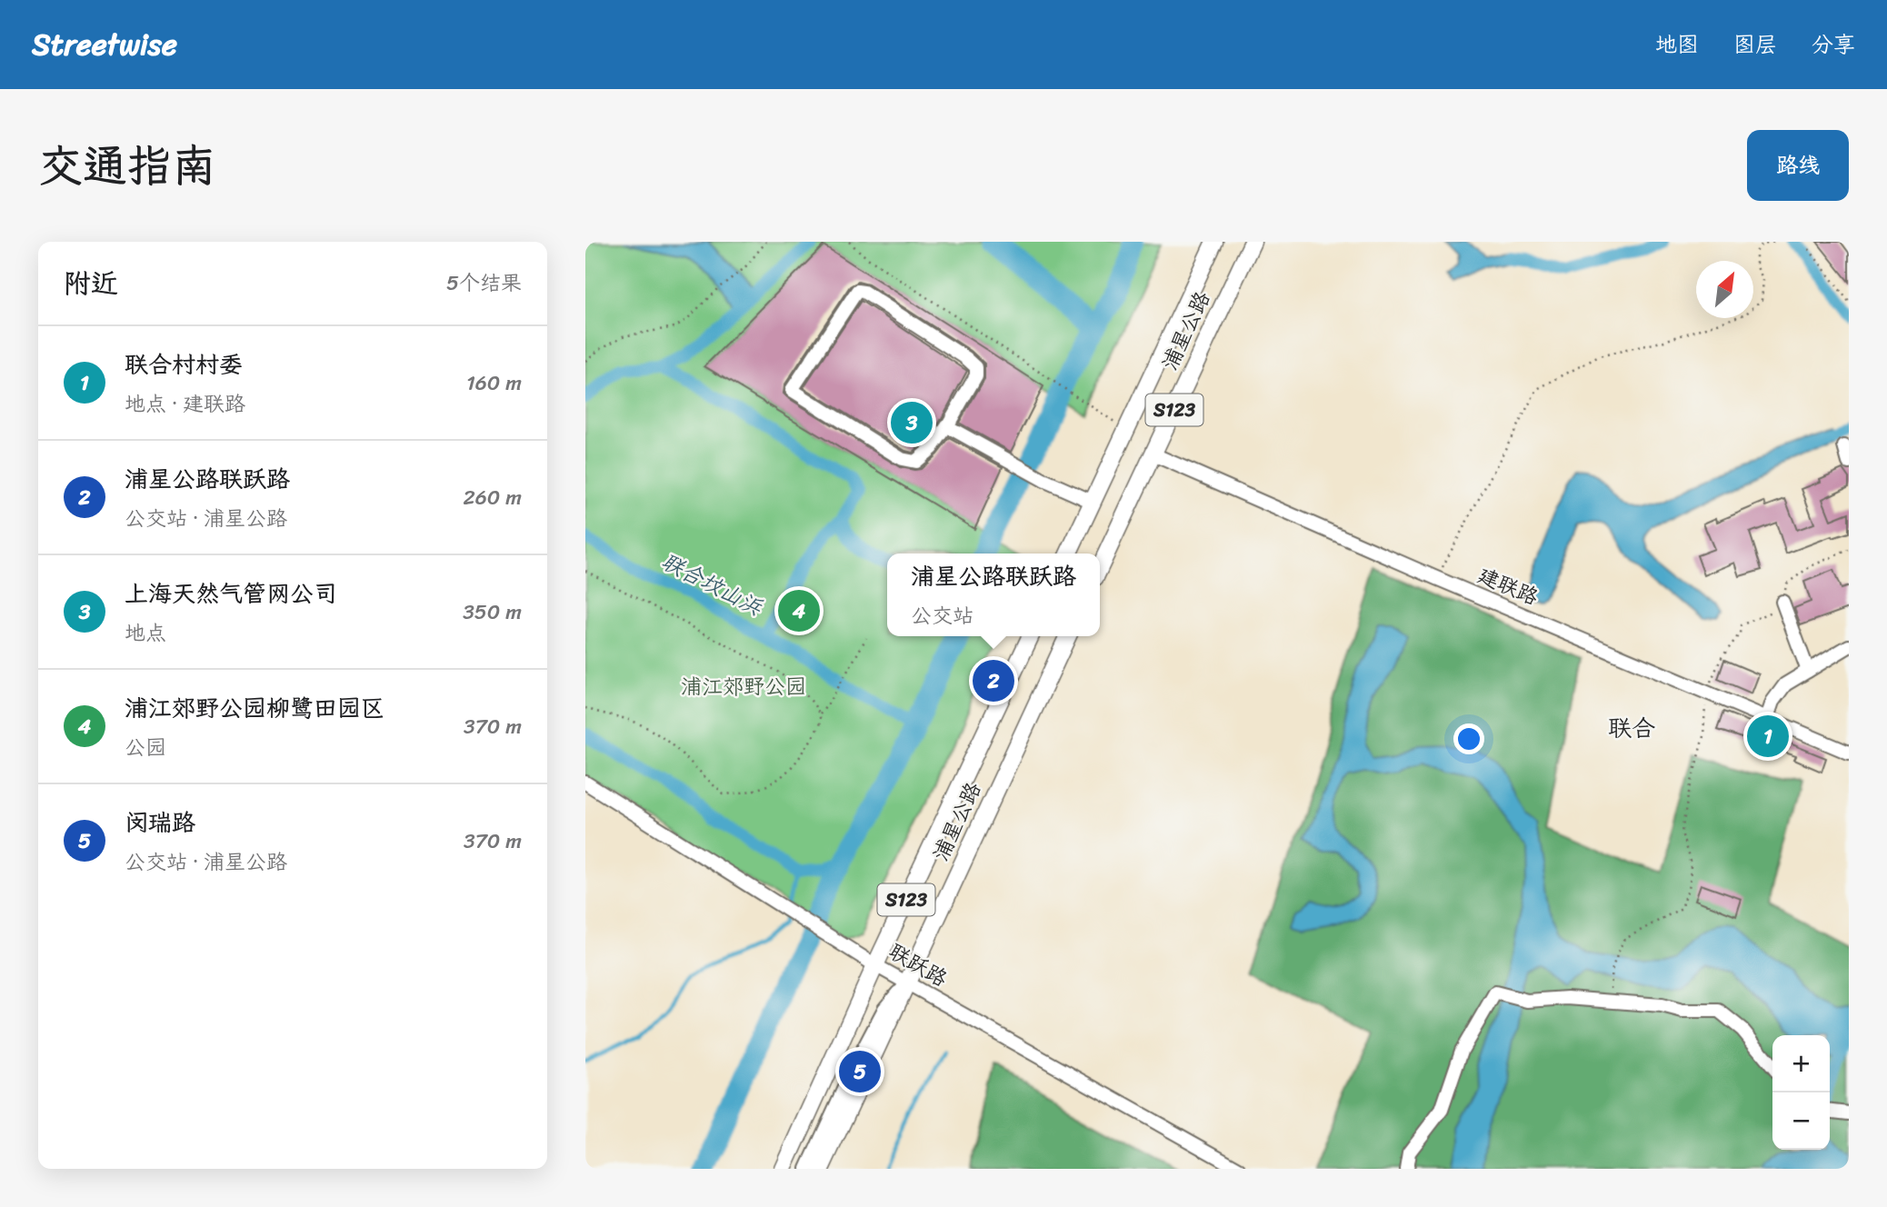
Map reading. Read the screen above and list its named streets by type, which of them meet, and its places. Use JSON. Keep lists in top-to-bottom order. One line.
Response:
{"streets":{"main road":["浦星公路","S123"],"street":["建联路","联跃路"]},"crossings":[["浦星公路","建联路"],["浦星公路","联跃路"]],"districts":["联合"],"water":["联合坟山浜"],"parks":["浦江郊野公园"],"north":"top right","page":{"header":"Streetwise","nav":["地图","图层","分享"],"title":"交通指南","buttons":"路线","heading":["附近","5个结果"],"list":[{"mark":"1","name":"联合村村委","note":"地点 · 建联路","value":"160 m"},{"mark":"2","name":"浦星公路联跃路","note":"公交站 · 浦星公路","value":"260 m"},{"mark":"3","name":"上海天然气管网公司","note":"地点","value":"350 m"},{"mark":"4","name":"浦江郊野公园柳鹭田园区","note":"公园","value":"370 m"},{"mark":"5","name":"闵瑞路","note":"公交站 · 浦星公路","value":"370 m"}],"pins":["3","4","2","1","5"],"popup":["浦星公路联跃路","公交站"],"map_buttons":["+","−"]}}
